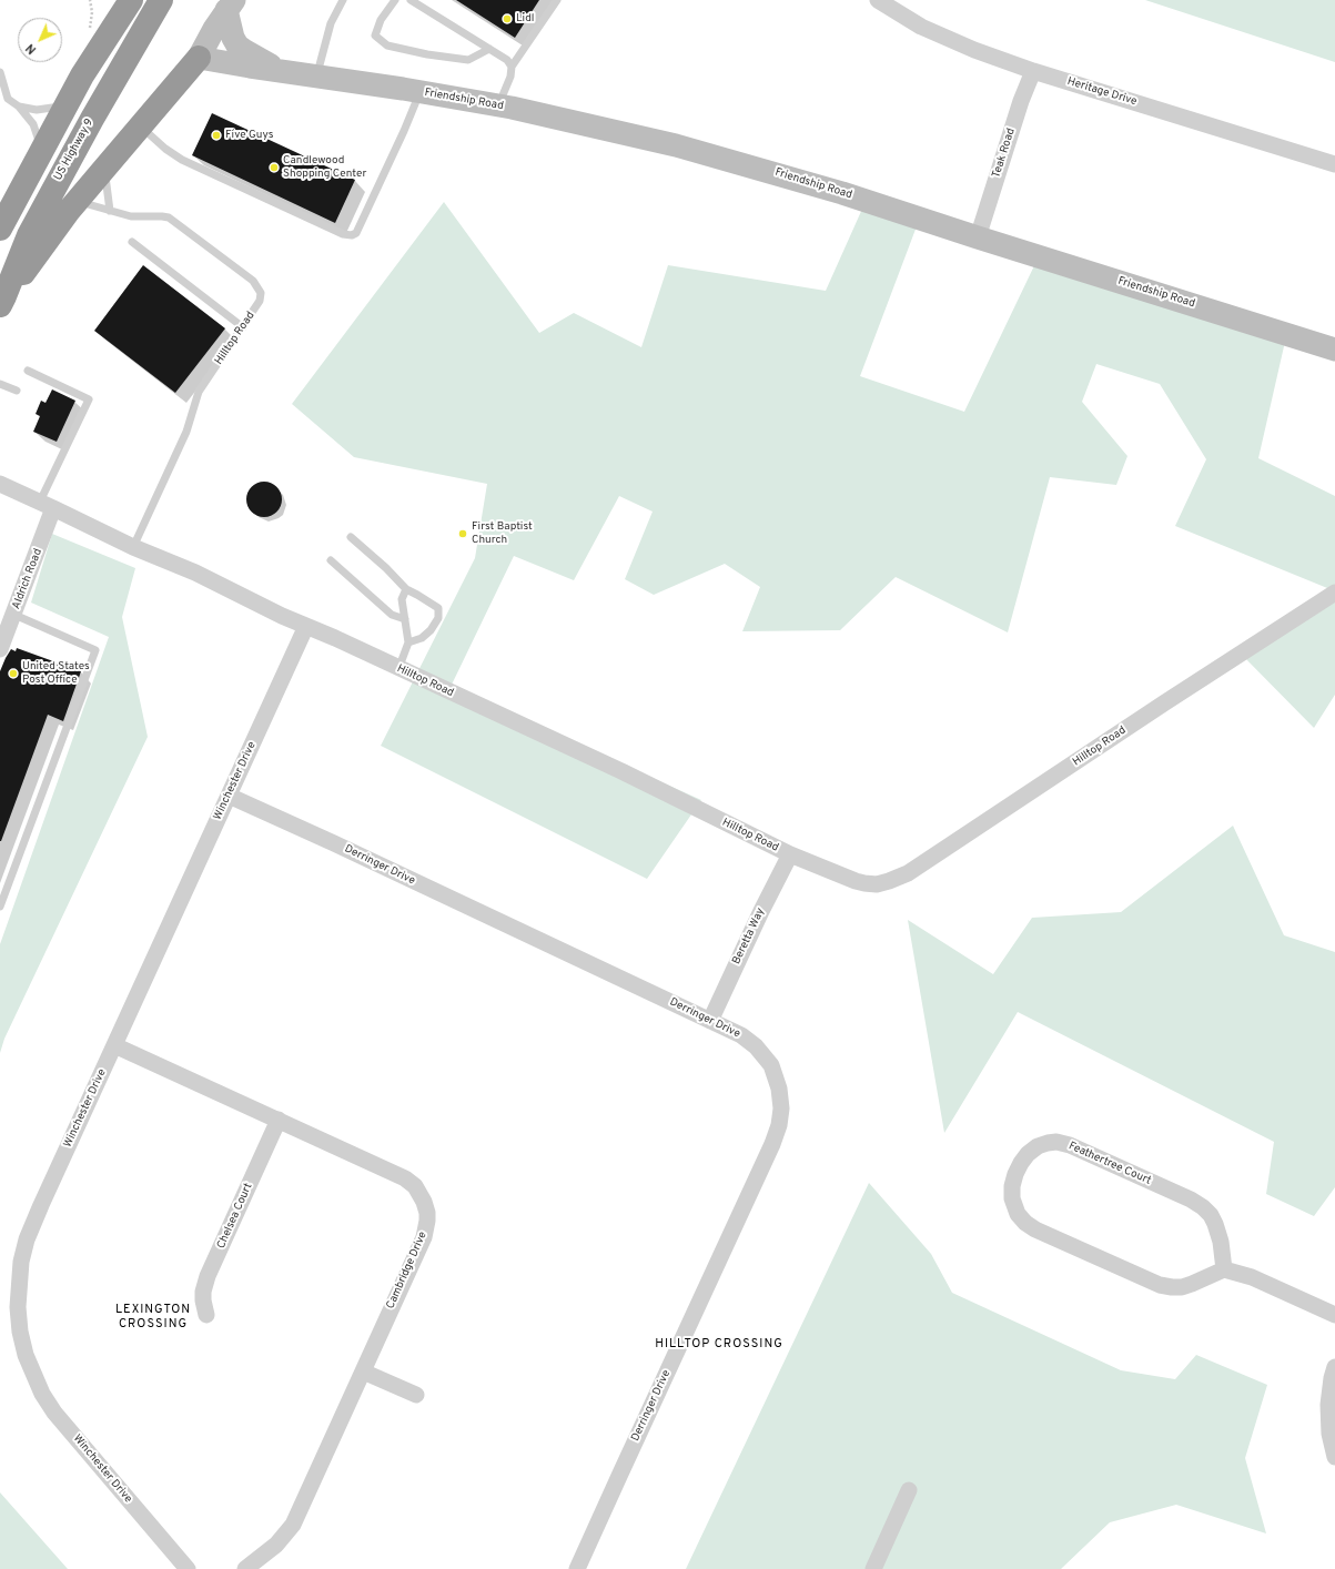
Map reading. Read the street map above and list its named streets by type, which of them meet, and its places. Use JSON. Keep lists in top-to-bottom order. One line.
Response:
{"streets":{"highway":["US Highway 9"],"street":["Heritage Drive","Friendship Road","Teak Road","Hilltop Road","Aldrich Road","Winchester Drive","Derringer Drive","Beretta Way","Feathertree Court","Chelsea Court","Cambridge Drive"]},"crossings":[["Heritage Drive","Teak Road"],["Friendship Road","Teak Road"],["Hilltop Road","Aldrich Road"],["Hilltop Road","Winchester Drive"],["Hilltop Road","Beretta Way"],["Winchester Drive","Derringer Drive"],["Winchester Drive","Cambridge Drive"],["Derringer Drive","Beretta Way"],["Chelsea Court","Cambridge Drive"]],"districts":["LEXINGTON CROSSING","HILLTOP CROSSING"],"places":["Lidl","Five Guys","Candlewood Shopping Center","First Baptist Church","United States Post Office"],"north":"bottom left"}
